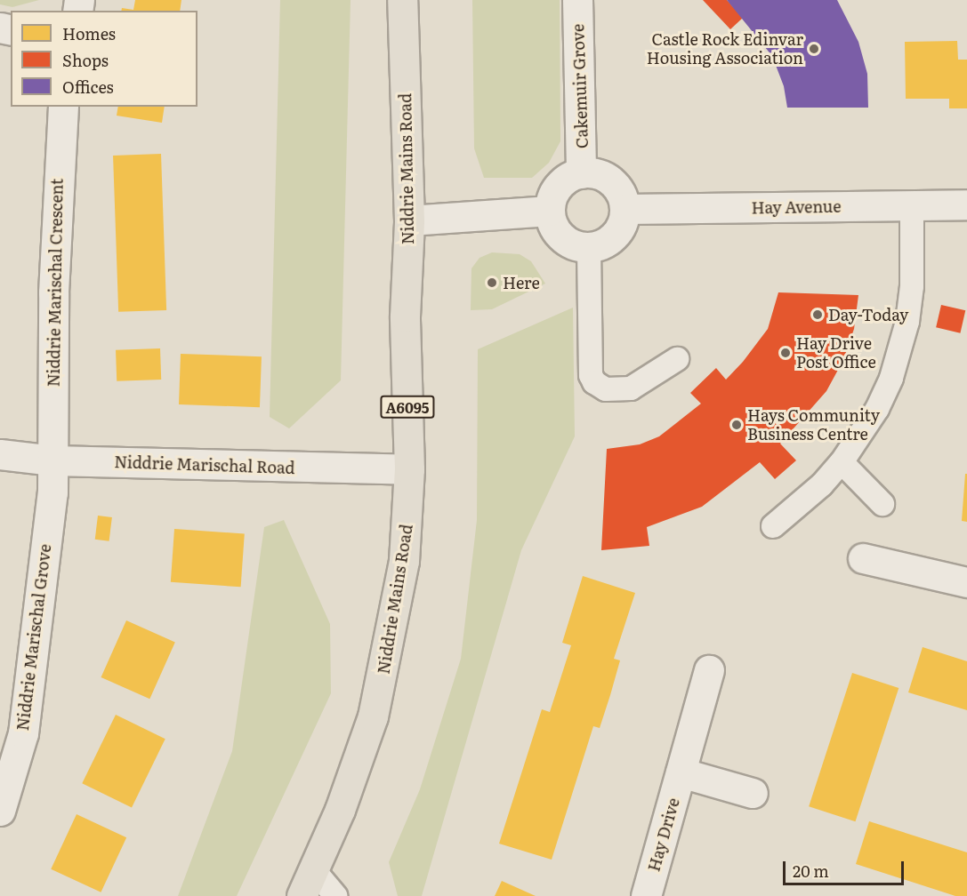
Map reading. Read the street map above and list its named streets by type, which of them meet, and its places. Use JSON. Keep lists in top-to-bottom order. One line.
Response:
{"streets":{"main road":["Niddrie Mains Road","A6095"],"street":["Cakemuir Grove","Hay Avenue","Niddrie Marischal Crescent","Niddrie Marischal Road","Niddrie Marischal Grove","Hay Drive"]},"crossings":[["Cakemuir Grove","Hay Avenue"],["Niddrie Mains Road","Niddrie Marischal Road"],["Niddrie Marischal Crescent","Niddrie Marischal Road"],["Niddrie Marischal Crescent","Niddrie Marischal Grove"],["Niddrie Marischal Road","Niddrie Marischal Grove"]],"places":["Castle Rock Edinvar Housing Association","Here","Day-Today","Hay Drive Post Office","Hays Community Business Centre"],"legend":["Homes","Shops","Offices"],"scale_bar":"20 m"}
